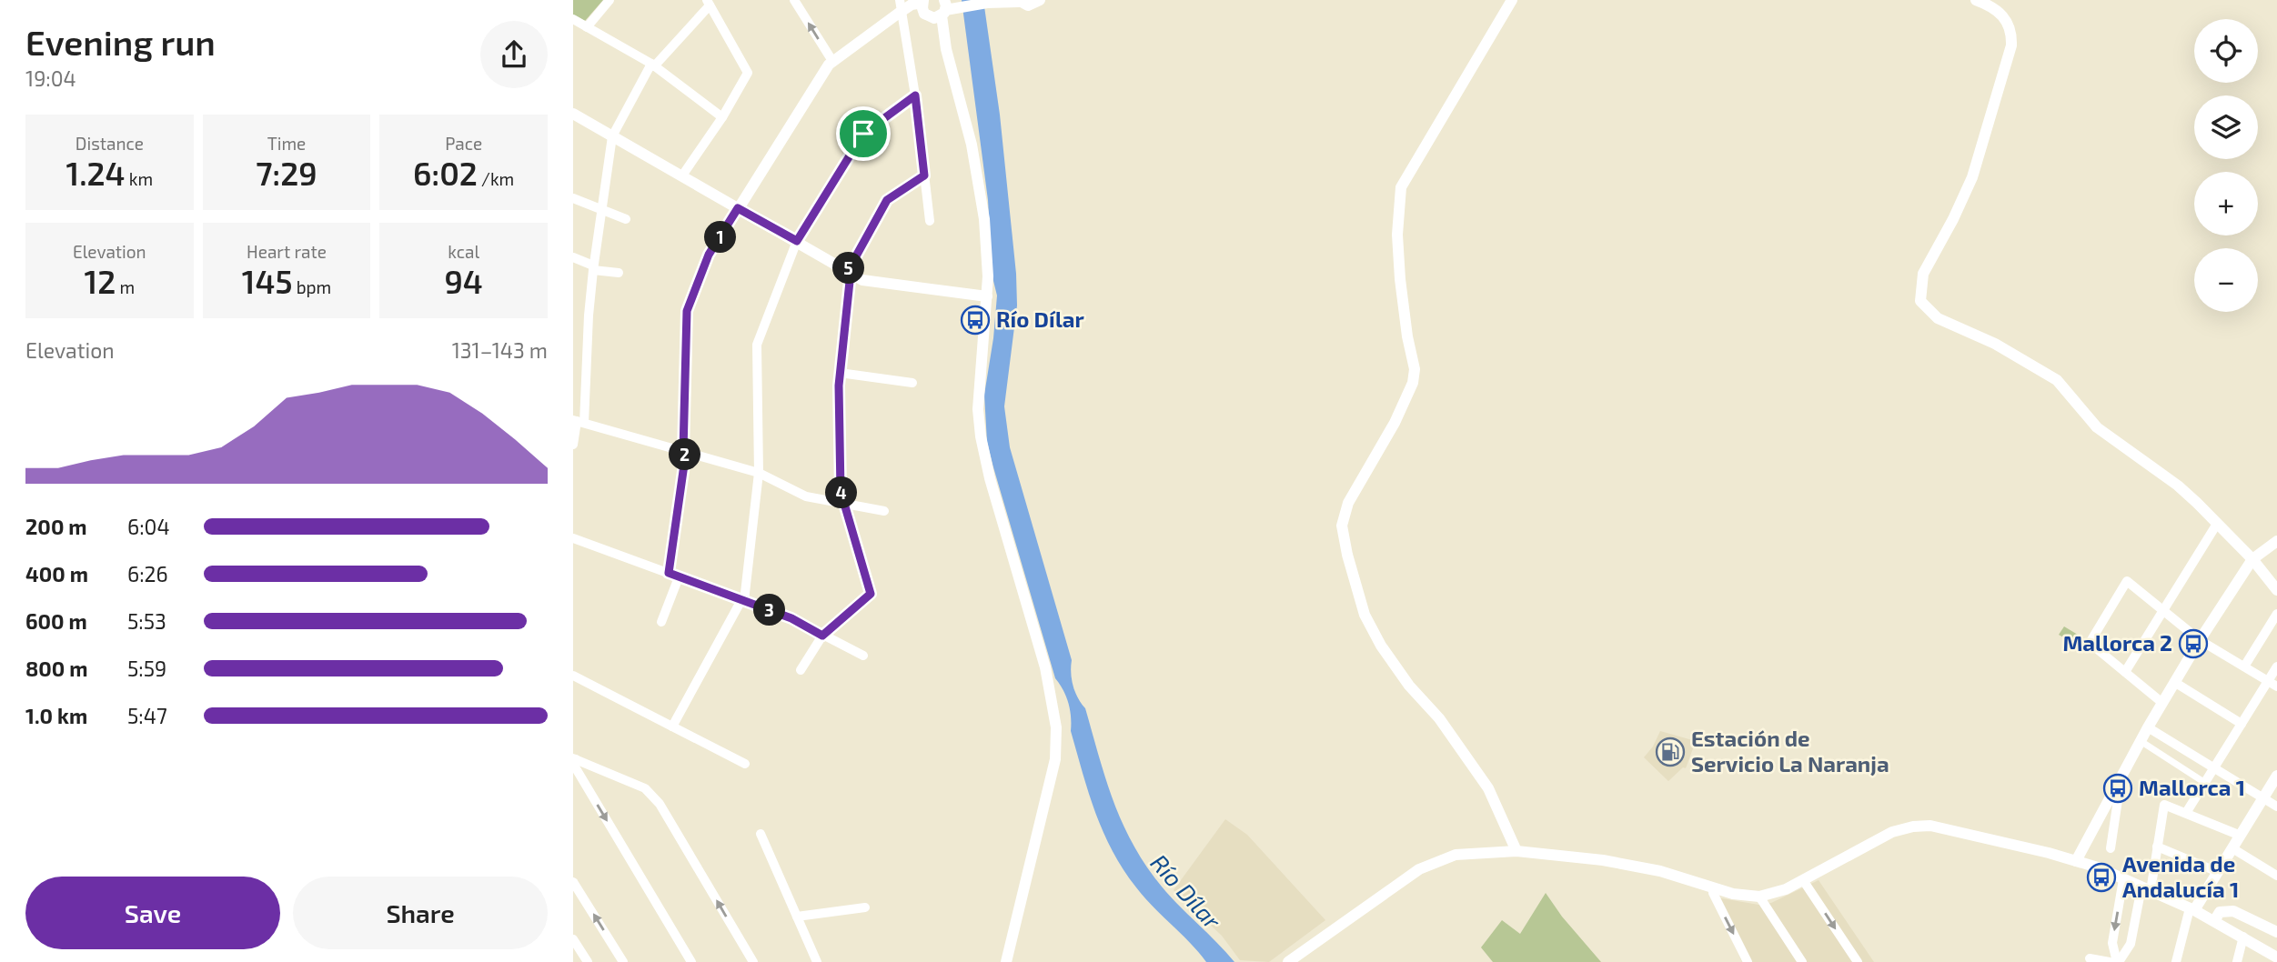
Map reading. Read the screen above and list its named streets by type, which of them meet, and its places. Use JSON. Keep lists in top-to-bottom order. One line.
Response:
{"water":["Río Dílar"],"places":{"bus stop":["Río Dílar","Mallorca 2","Mallorca 1","Avenida de Andalucía 1"],"fuel station":["Estación de Servicio La Naranja"]},"page":{"heading":["Evening run","19:04"],"map_buttons":["+","−"],"stats":[["Distance","1.24 km"],["Time","7:29"],["Pace","6:02 /km"],["Elevation","12 m"],["Heart rate","145 bpm"],["kcal","94"]],"pins":["1","5","2","4","3"],"chart":["Elevation","131–143 m"],"list":[{"name":"200 m","note":"6:04"},{"name":"400 m","note":"6:26"},{"name":"600 m","note":"5:53"},{"name":"800 m","note":"5:59"},{"name":"1.0 km","note":"5:47"}],"buttons":["Save","Share"]}}
